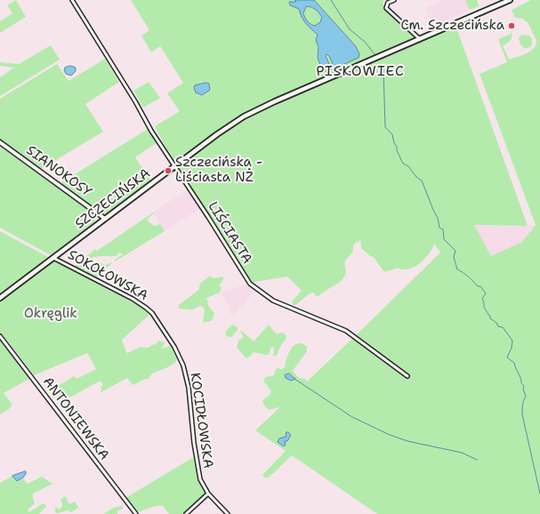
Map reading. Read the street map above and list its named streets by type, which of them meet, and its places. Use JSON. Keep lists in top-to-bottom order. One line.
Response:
{"streets":{"main road":["SZCZECIŃSKA"],"street":["SIANOKOSY","LIŚCIASTA","SOKOŁOWSKA","ANTONIEWSKA","KOCIDŁOWSKA"]},"crossings":[["SIANOKOSY","SZCZECIŃSKA"],["SZCZECIŃSKA","LIŚCIASTA"],["SZCZECIŃSKA","SOKOŁOWSKA"],["SOKOŁOWSKA","KOCIDŁOWSKA"]],"districts":["PISKOWIEC"],"parks":["Okręglik"],"places":["Cm. Szczecińska","Szczecińska - Liściasta NŻ"]}
